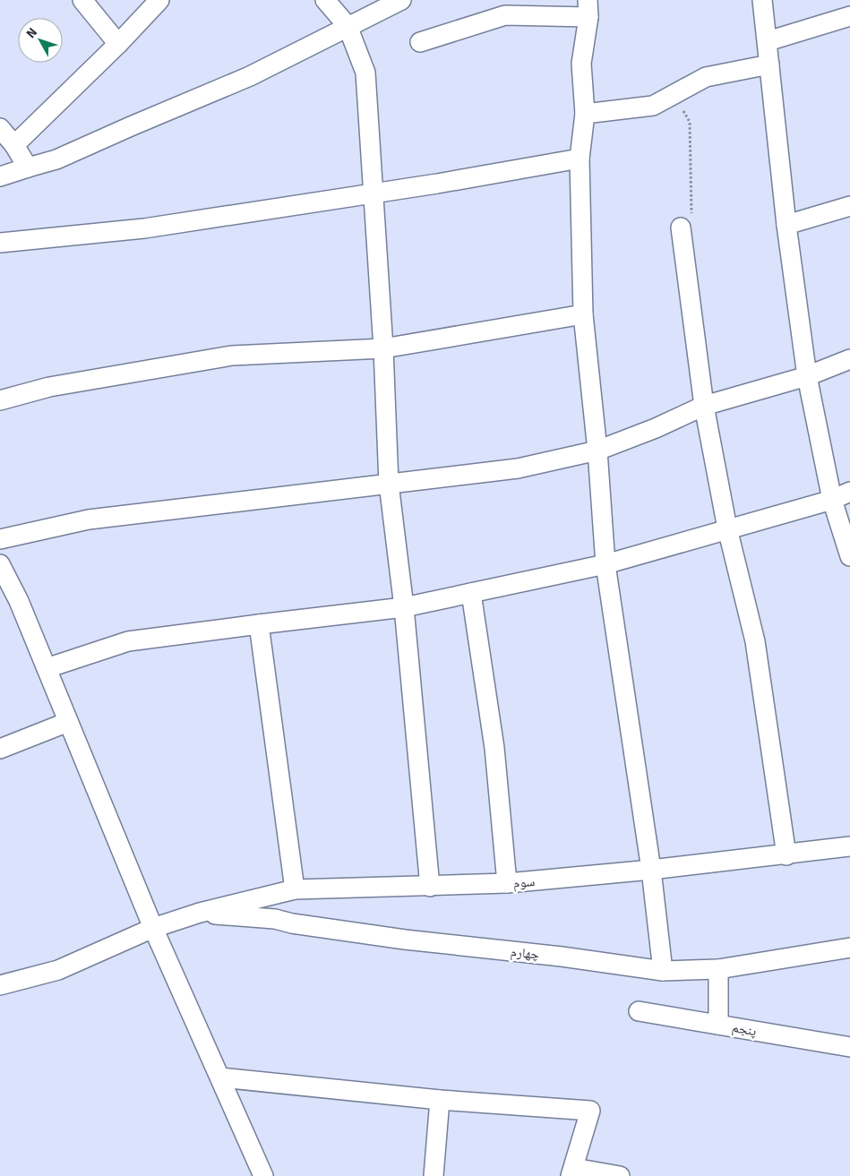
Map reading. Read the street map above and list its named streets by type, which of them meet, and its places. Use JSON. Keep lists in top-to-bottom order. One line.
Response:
{"streets":{"street":["سوم","چهارم","پنجم"]},"crossings":[["سوم","چهارم"]],"north":"top left"}
